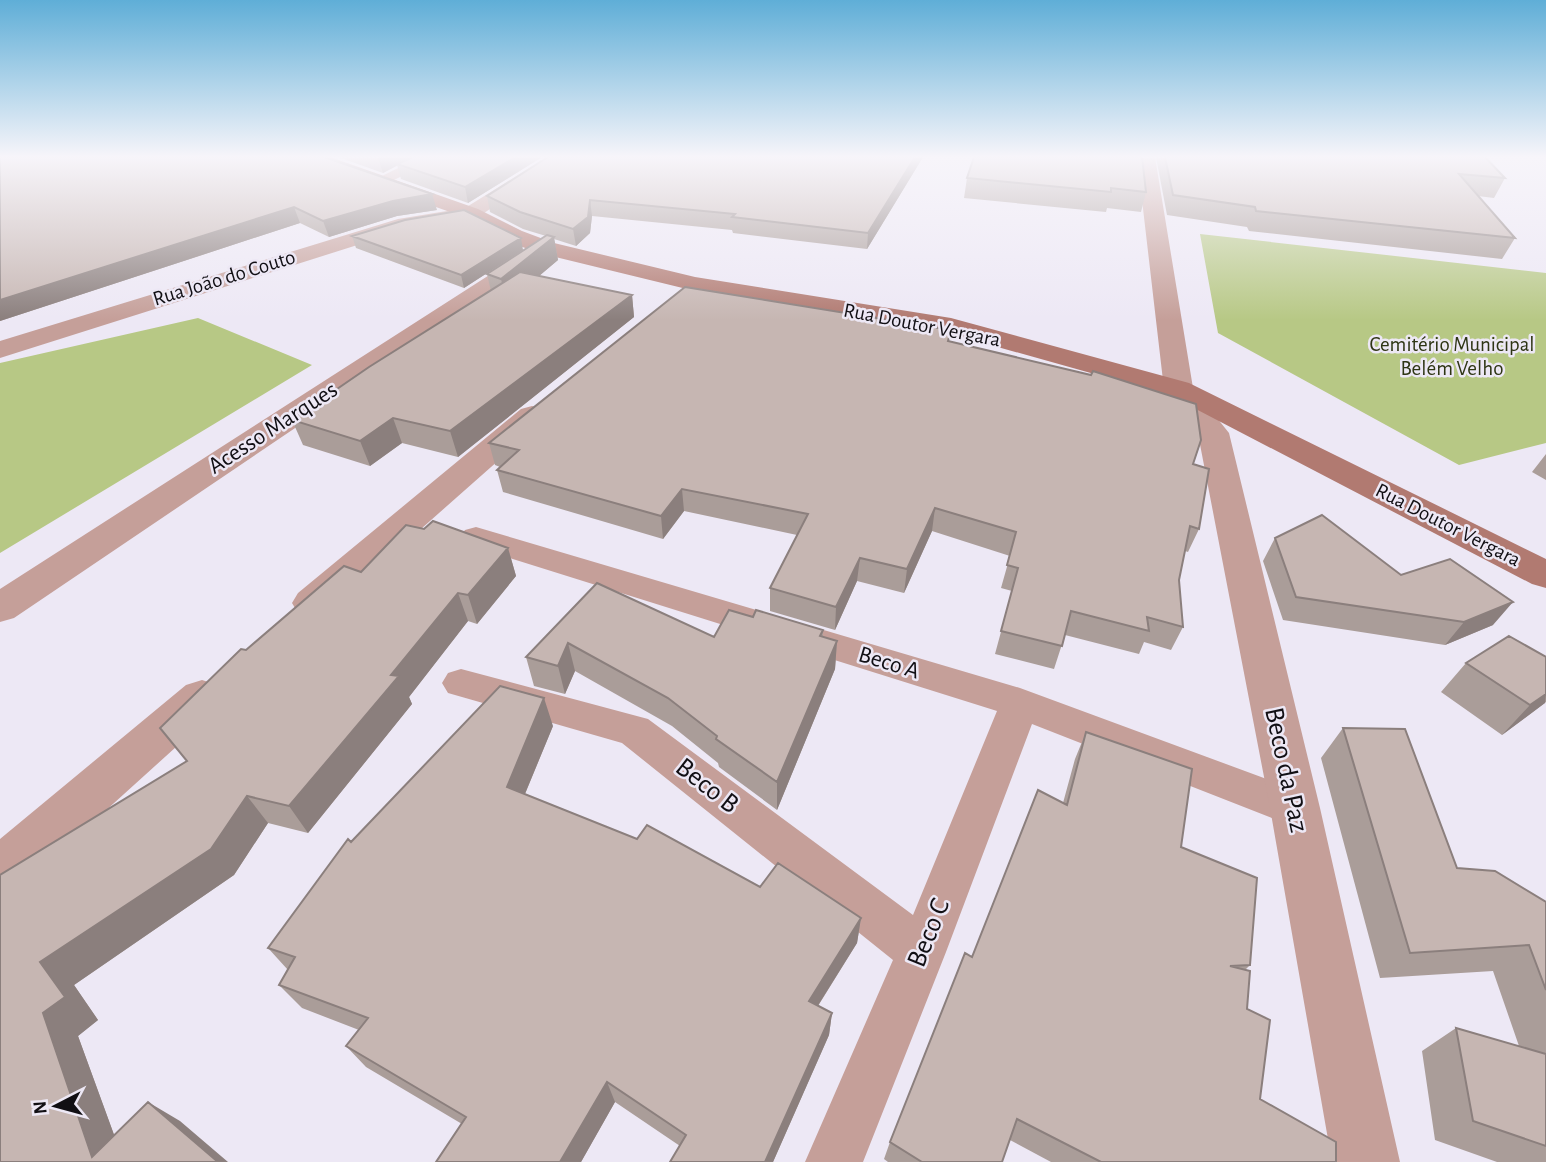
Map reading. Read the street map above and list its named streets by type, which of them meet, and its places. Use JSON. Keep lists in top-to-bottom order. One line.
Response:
{"streets":{"main road":["Rua Doutor Vergara"],"street":["Rua João do Couto","Acesso Marques","Beco da Paz"],"lane":["Beco A","Beco B","Beco C"]},"crossings":[["Rua João do Couto","Rua Doutor Vergara"],["Rua Doutor Vergara","Acesso Marques"],["Rua Doutor Vergara","Beco da Paz"],["Beco A","Beco da Paz"],["Beco A","Beco C"],["Beco B","Beco C"]],"parks":["Cemitério Municipal Belém Velho"],"north":"left"}
